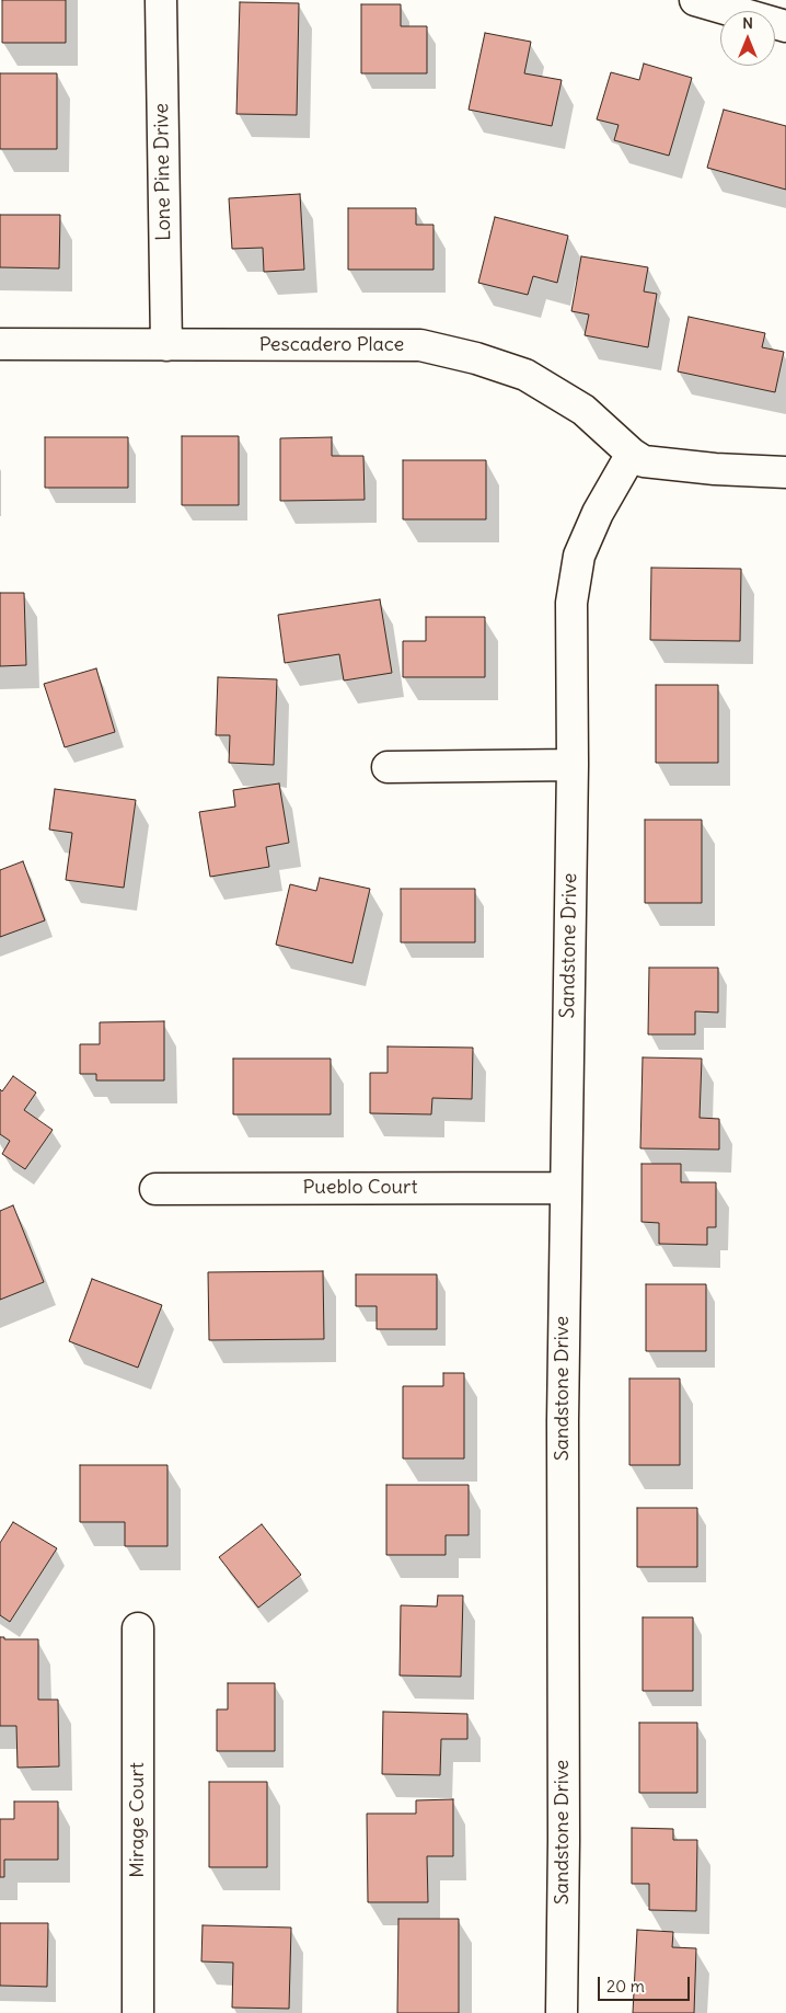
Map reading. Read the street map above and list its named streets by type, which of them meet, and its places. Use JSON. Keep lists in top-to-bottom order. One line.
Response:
{"streets":{"street":["Lone Pine Drive","Pescadero Place","Sandstone Drive","Pueblo Court","Mirage Court"]},"crossings":[["Lone Pine Drive","Pescadero Place"],["Pescadero Place","Sandstone Drive"],["Sandstone Drive","Pueblo Court"]],"scale_bar":"20 m","north":"top"}
